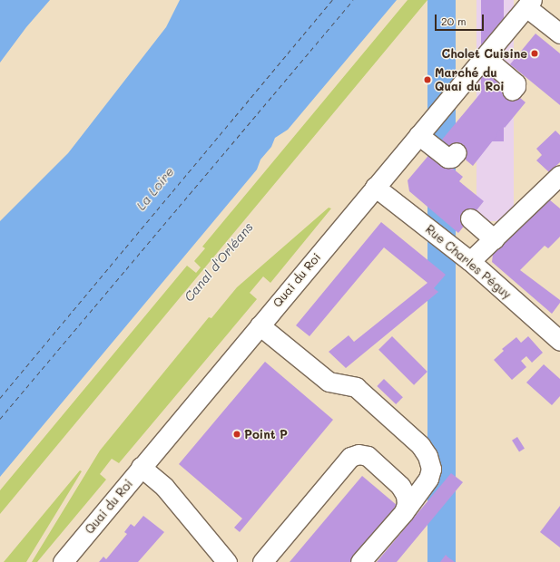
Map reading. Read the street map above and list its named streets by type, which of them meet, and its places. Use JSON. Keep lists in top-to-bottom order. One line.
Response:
{"streets":{"street":["Rue Charles Péguy","Quai du Roi"]},"crossings":[["Rue Charles Péguy","Quai du Roi"]],"water":["La Loire","Canal d'Orléans"],"places":["Cholet Cuisine","Marché du Quai du Roi","Point P"],"scale_bar":"20 m"}
